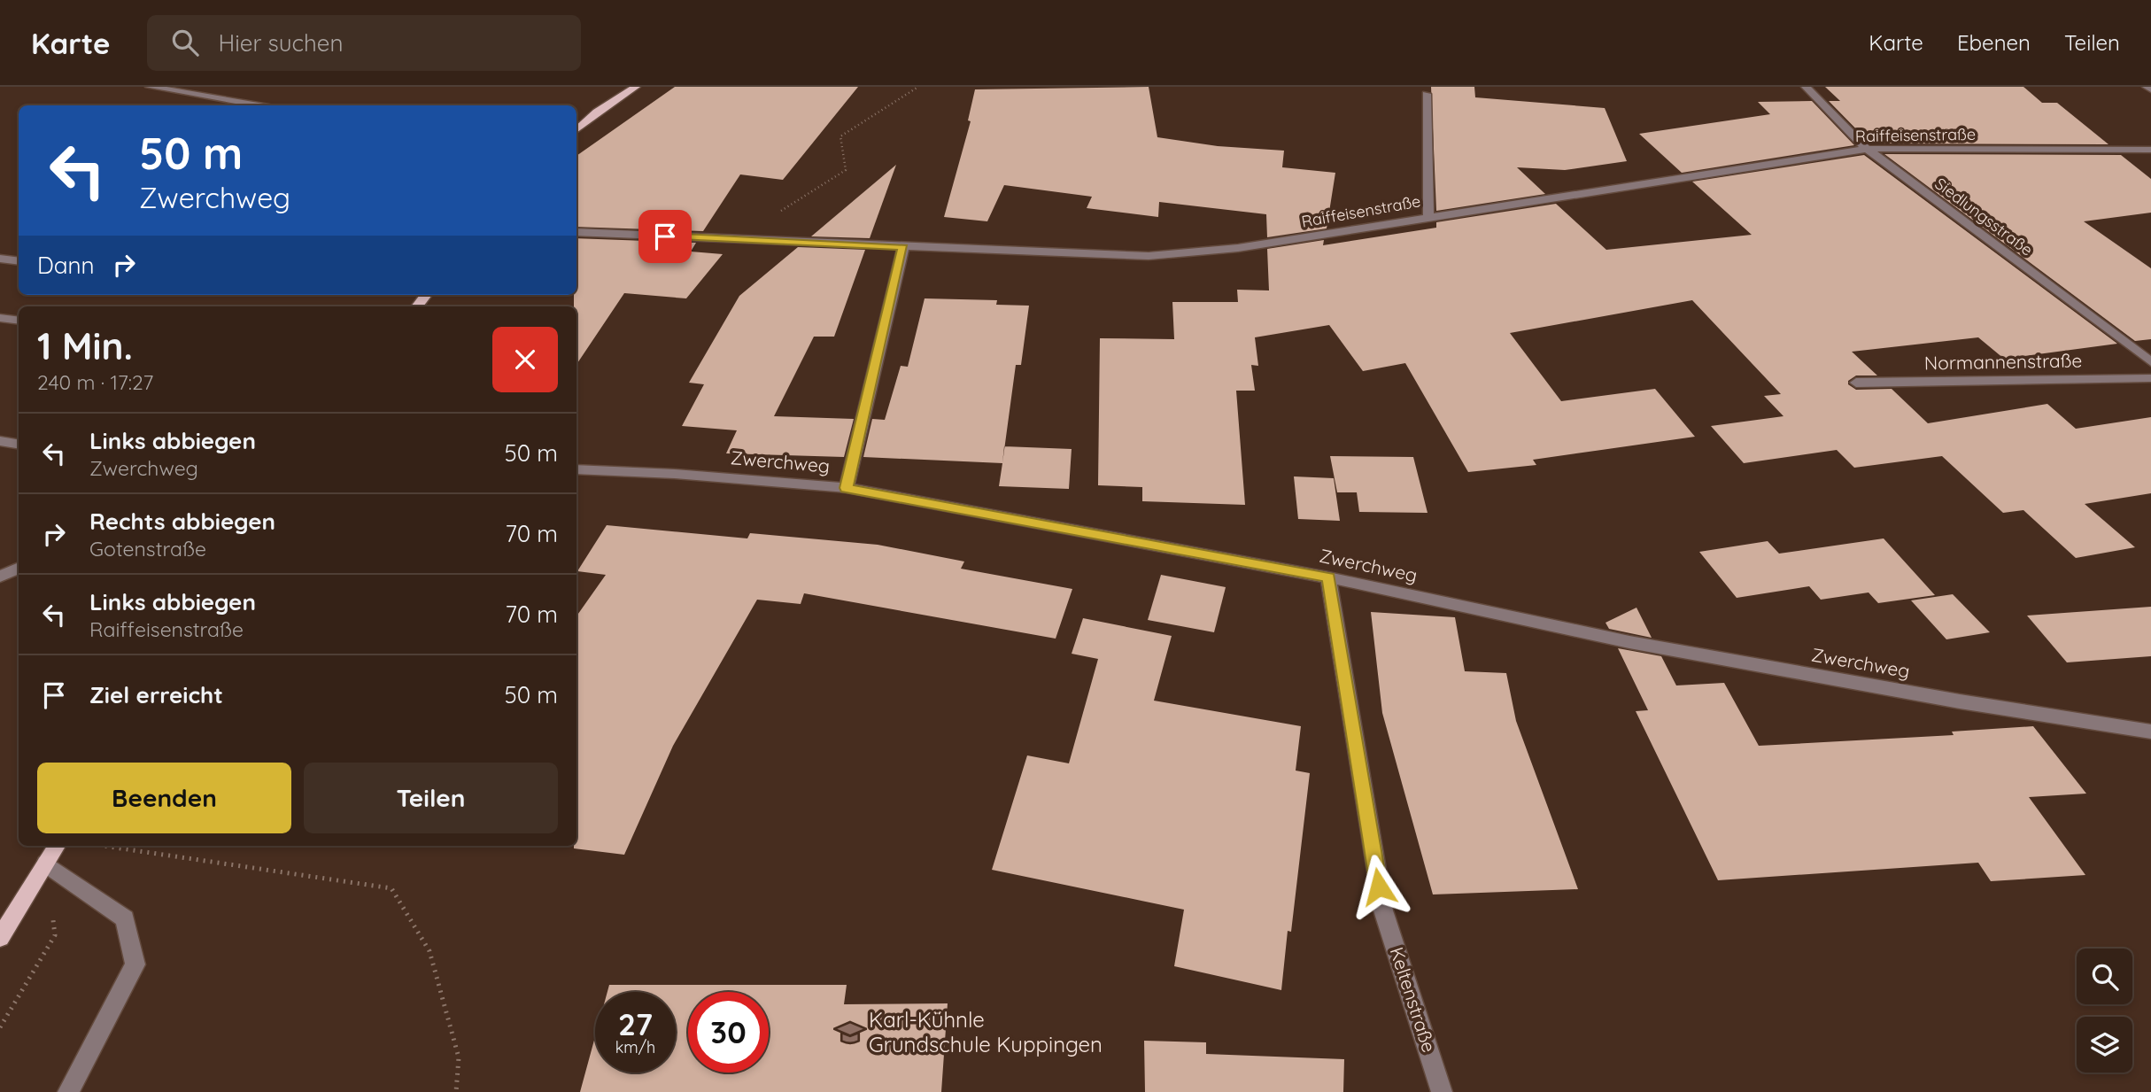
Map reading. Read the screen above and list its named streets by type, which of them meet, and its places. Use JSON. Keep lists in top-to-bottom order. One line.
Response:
{"streets":{"street":["Raiffeisenstraße","Siedlungsstraße","Normannenstraße","Zwerchweg","Keltenstraße"]},"crossings":[["Raiffeisenstraße","Siedlungsstraße"],["Zwerchweg","Keltenstraße"]],"places":{"school or university":["Karl-Kühnle Grundschule Kuppingen"]},"page":{"header":"Karte","search":"Hier suchen","nav":["Karte","Ebenen","Teilen"],"turn":["50 m","Zwerchweg"],"then":"Dann","heading":["1 Min.","240 m · 17:27"],"list":[{"name":"Links abbiegen","note":"Zwerchweg","value":"50 m"},{"name":"Rechts abbiegen","note":"Gotenstraße","value":"70 m"},{"name":"Links abbiegen","note":"Raiffeisenstraße","value":"70 m"},{"name":"Ziel erreicht","value":"50 m"}],"buttons":["Beenden","Teilen"],"speed":"27 km/h","limit":"30"}}
